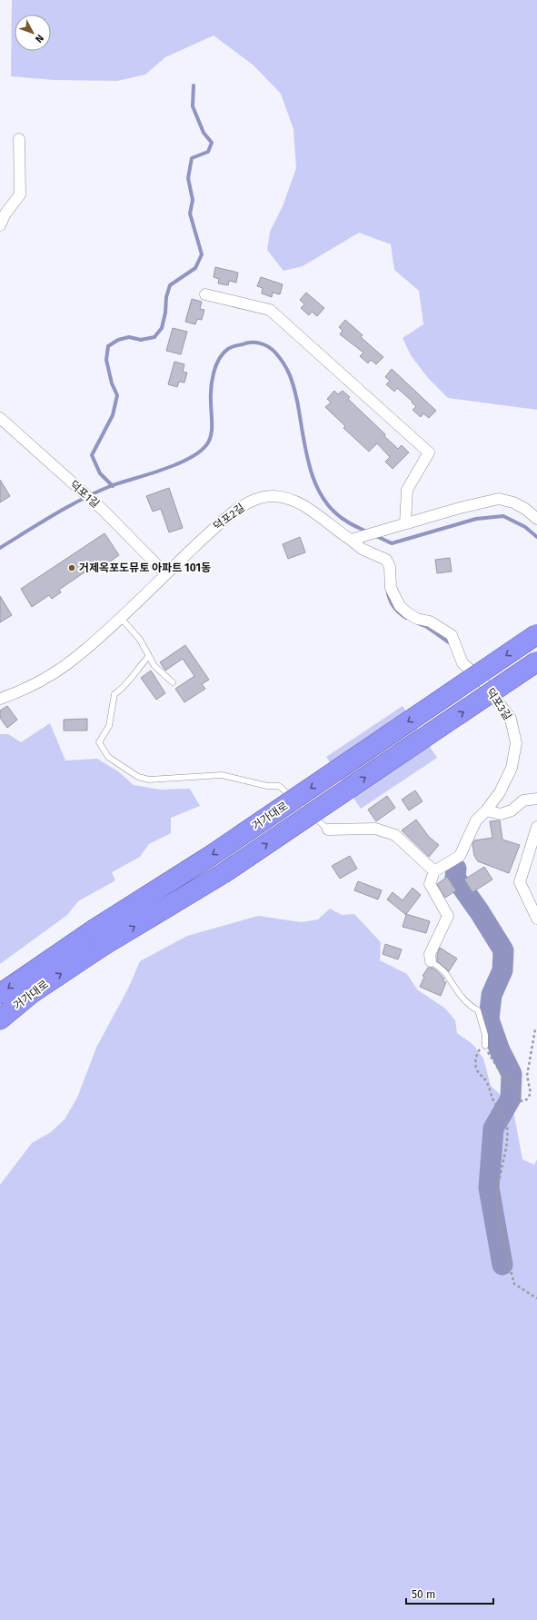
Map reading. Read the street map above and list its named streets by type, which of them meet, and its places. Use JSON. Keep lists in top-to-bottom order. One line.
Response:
{"streets":{"highway":["거가대로"],"street":["덕포1길","덕포2길","덕포3길"]},"crossings":[["덕포1길","덕포2길"],["덕포2길","덕포3길"]],"places":["거제옥포도뮤토 아파트 101동"],"scale_bar":"50 m","north":"bottom right"}
